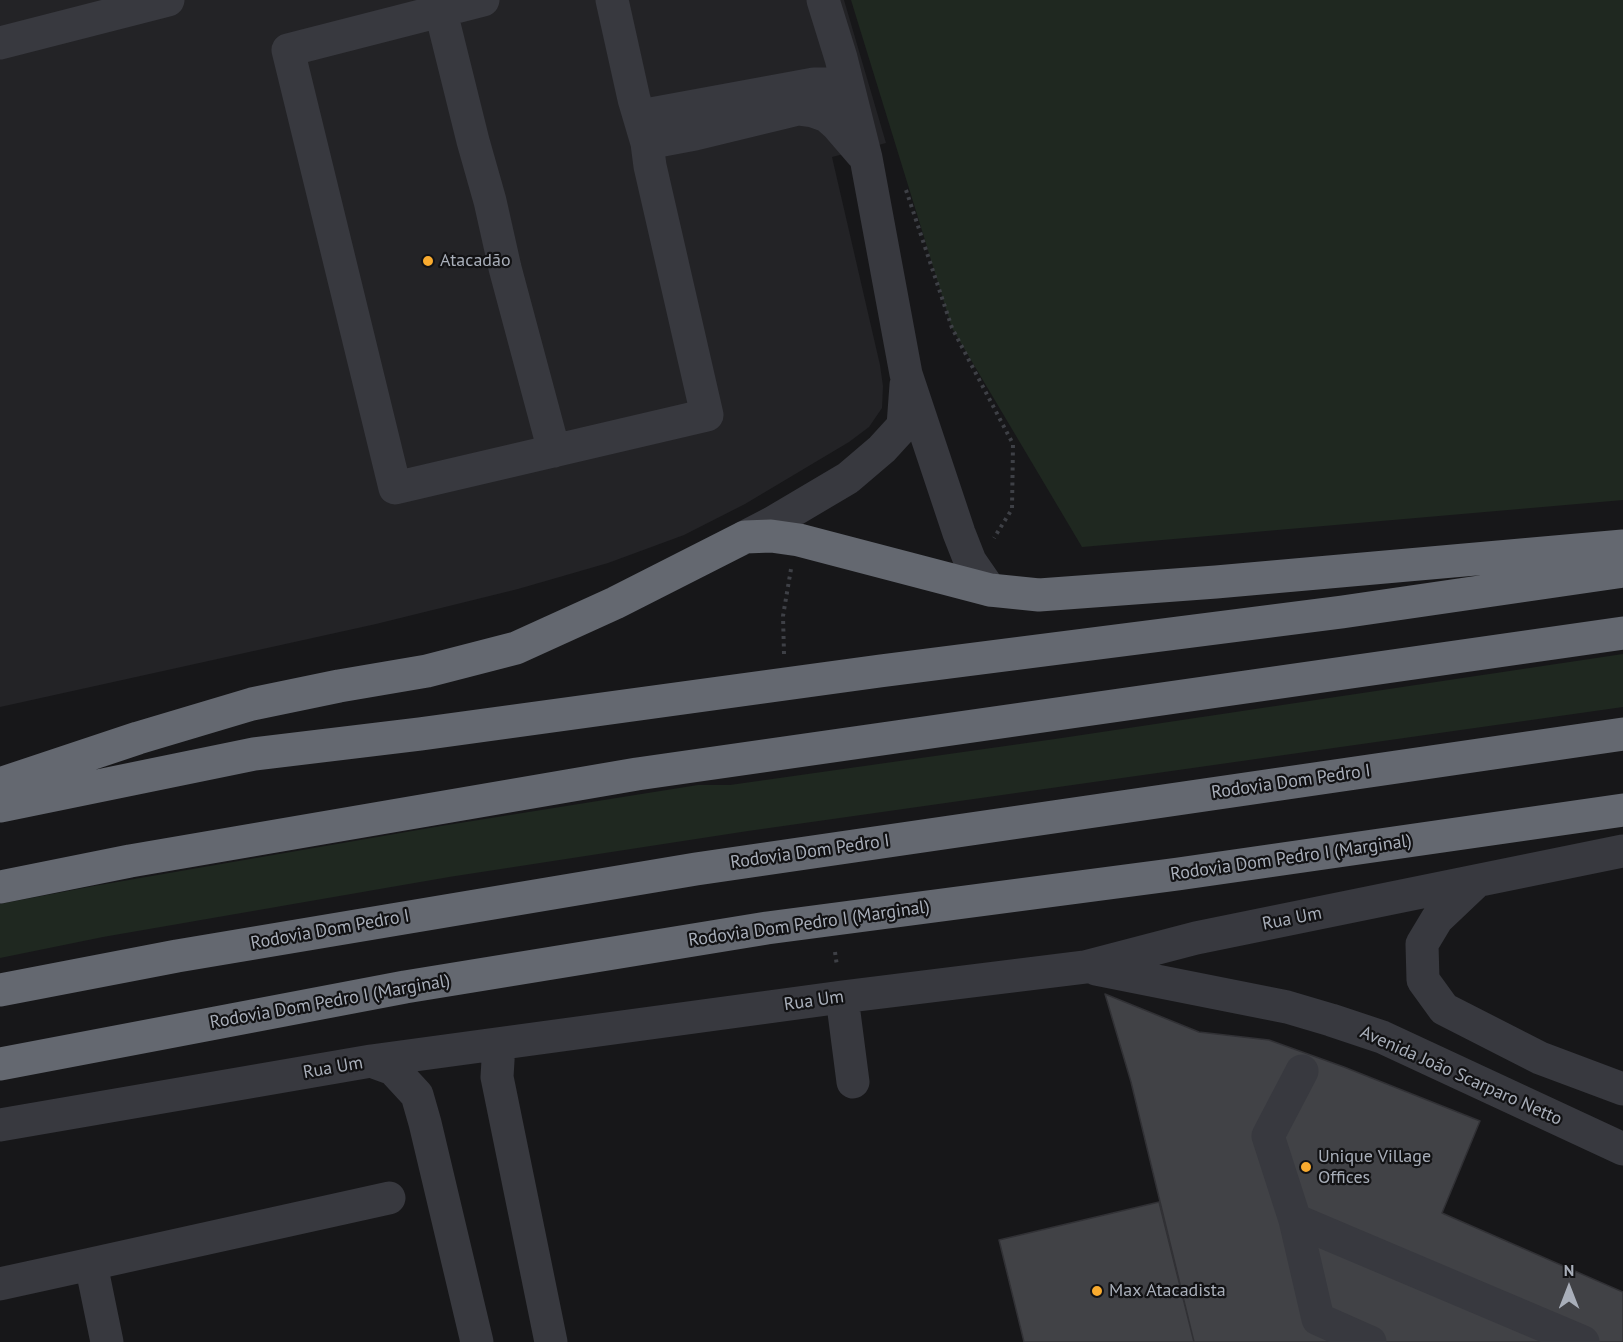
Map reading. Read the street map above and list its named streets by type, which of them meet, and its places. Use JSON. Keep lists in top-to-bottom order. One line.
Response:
{"streets":{"highway":["Rodovia Dom Pedro I","Rodovia Dom Pedro I (Marginal)"],"street":["Rua Um","Avenida João Scarparo Netto"]},"crossings":[["Rua Um","Avenida João Scarparo Netto"]],"places":["Atacadão","Unique Village Offices","Max Atacadista"],"north":"top"}
